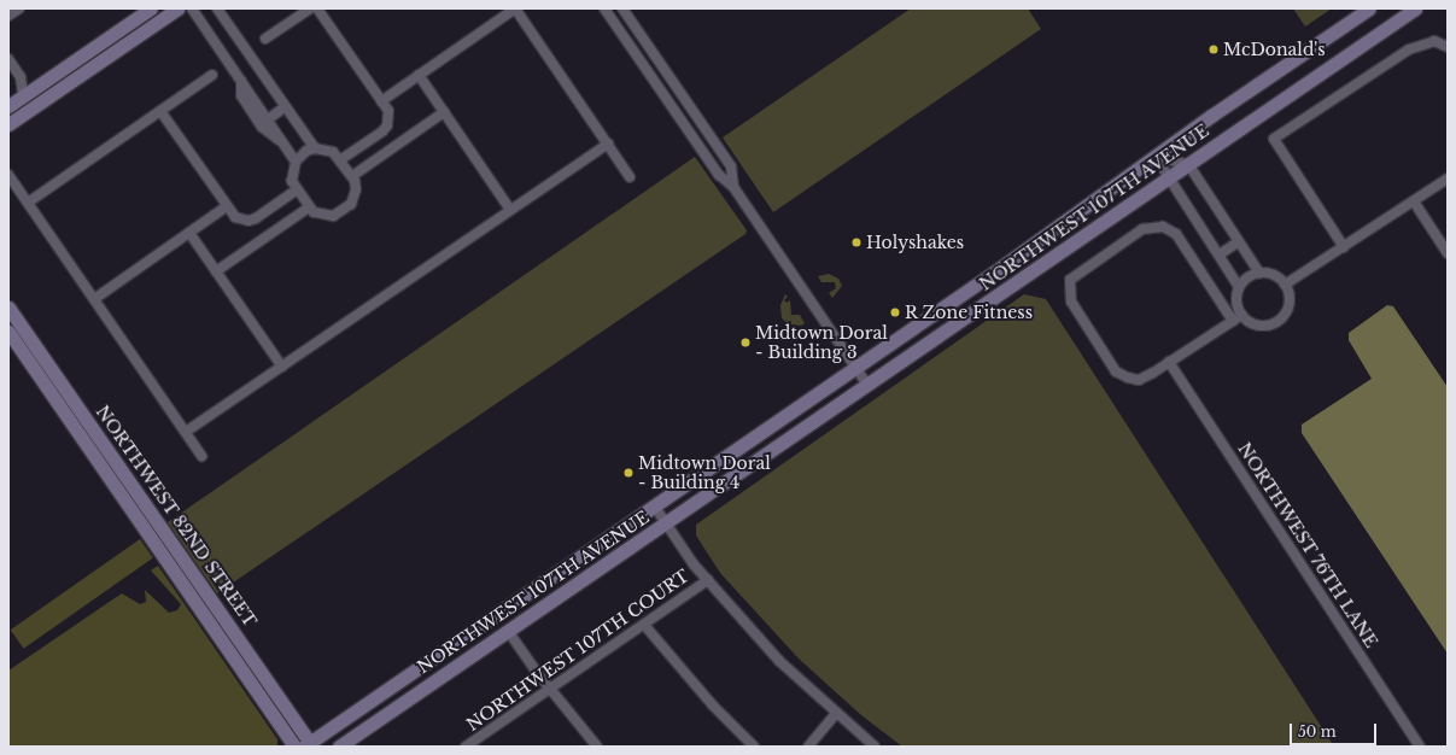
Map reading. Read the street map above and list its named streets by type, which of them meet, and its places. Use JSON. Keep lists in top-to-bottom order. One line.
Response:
{"streets":{"main road":["NORTHWEST 107TH AVENUE","NORTHWEST 82ND STREET"],"street":["NORTHWEST 76TH LANE","NORTHWEST 107TH COURT"]},"crossings":[["NORTHWEST 107TH AVENUE","NORTHWEST 82ND STREET"]],"places":["McDonald's","Holyshakes","R Zone Fitness","Midtown Doral - Building 3","Midtown Doral - Building 4"],"scale_bar":"50 m"}
